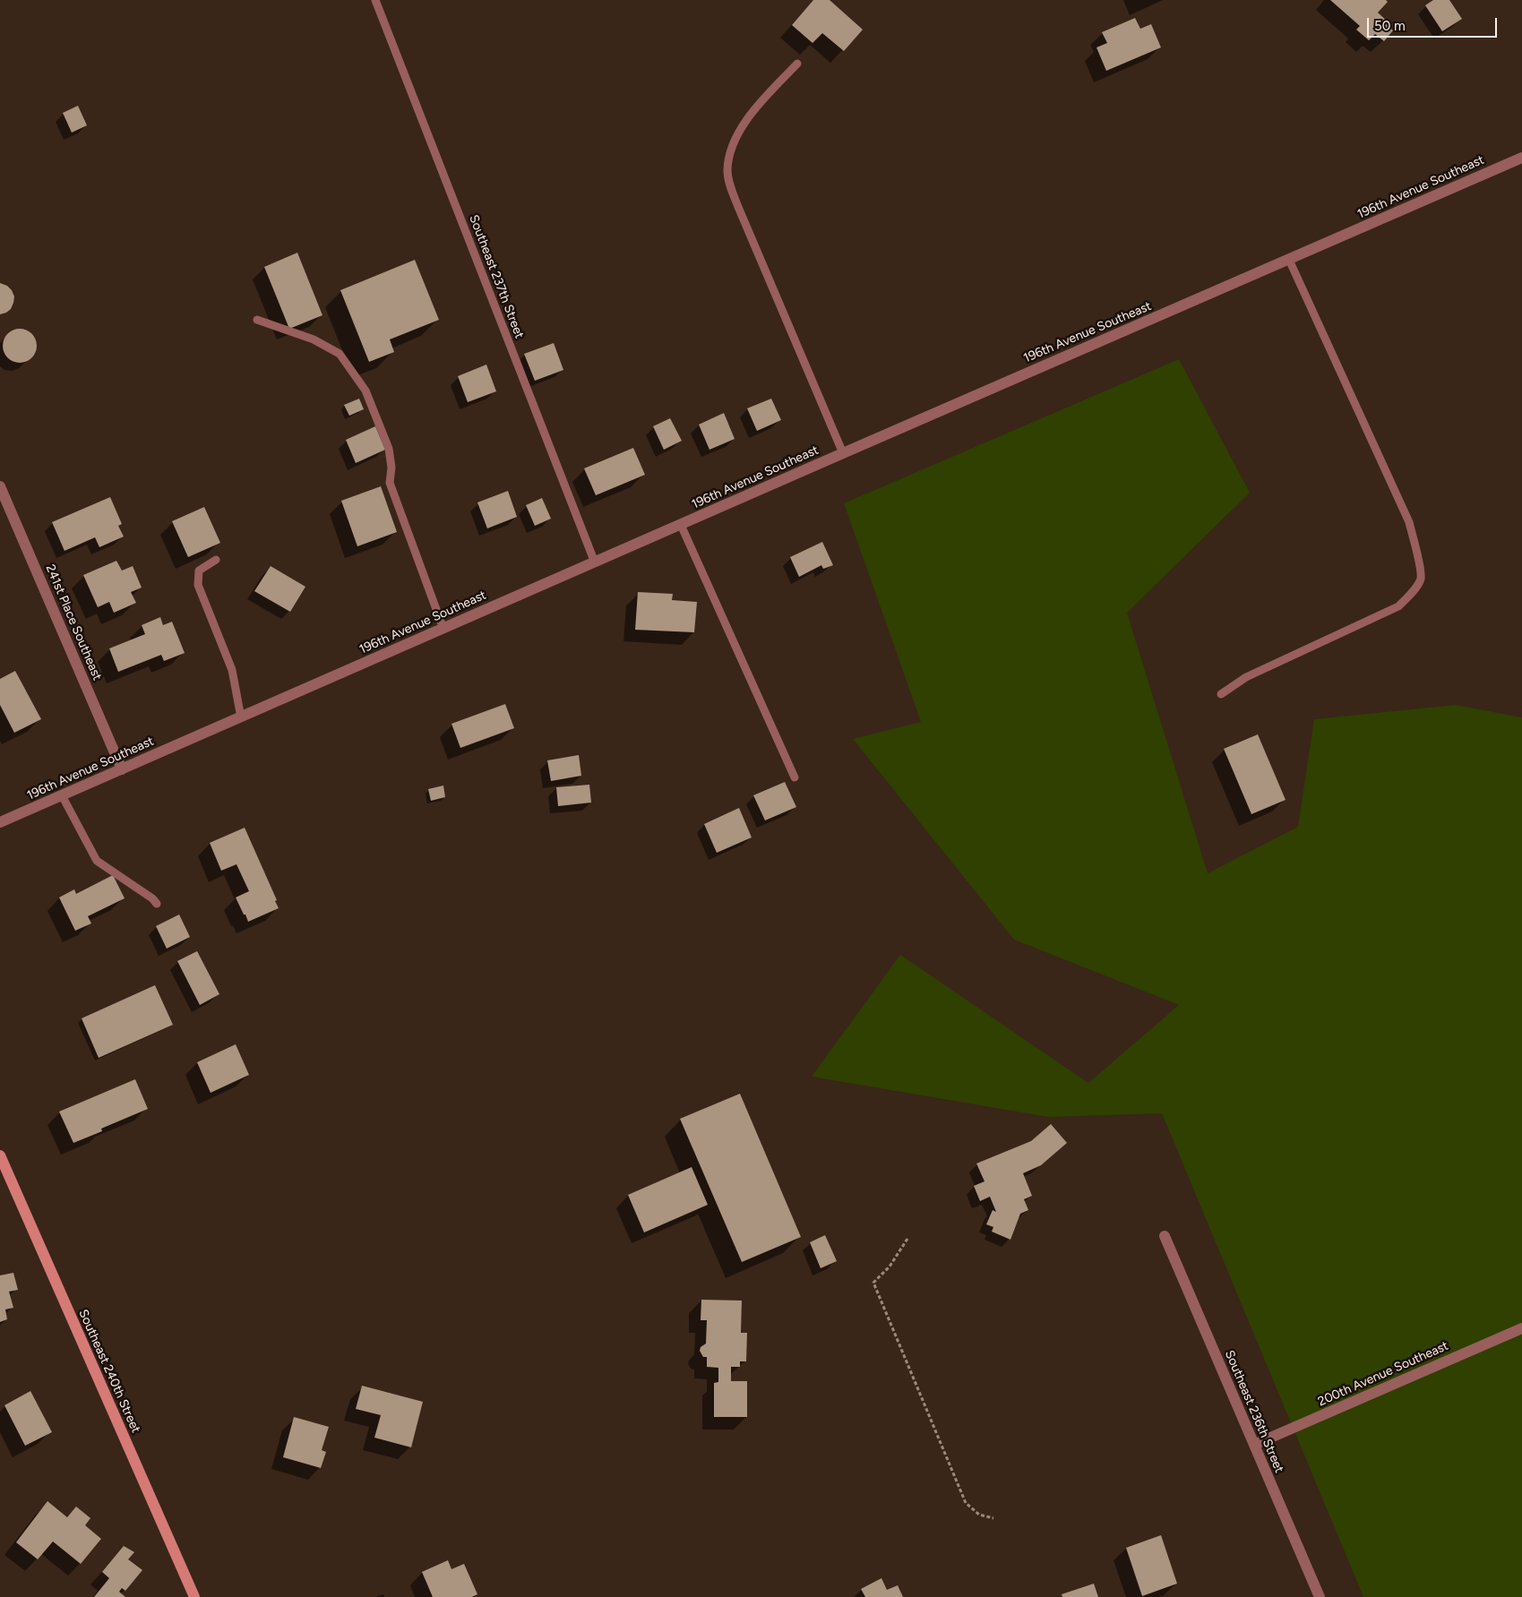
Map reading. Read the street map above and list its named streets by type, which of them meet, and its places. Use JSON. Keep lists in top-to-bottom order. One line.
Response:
{"streets":{"main road":["Southeast 240th Street"],"street":["196th Avenue Southeast","241st Place Southeast","200th Avenue Southeast","Southeast 236th Street"],"lane":["Southeast 237th Street"]},"crossings":[["196th Avenue Southeast","Southeast 237th Street"],["196th Avenue Southeast","241st Place Southeast"],["200th Avenue Southeast","Southeast 236th Street"]],"scale_bar":"50 m"}
